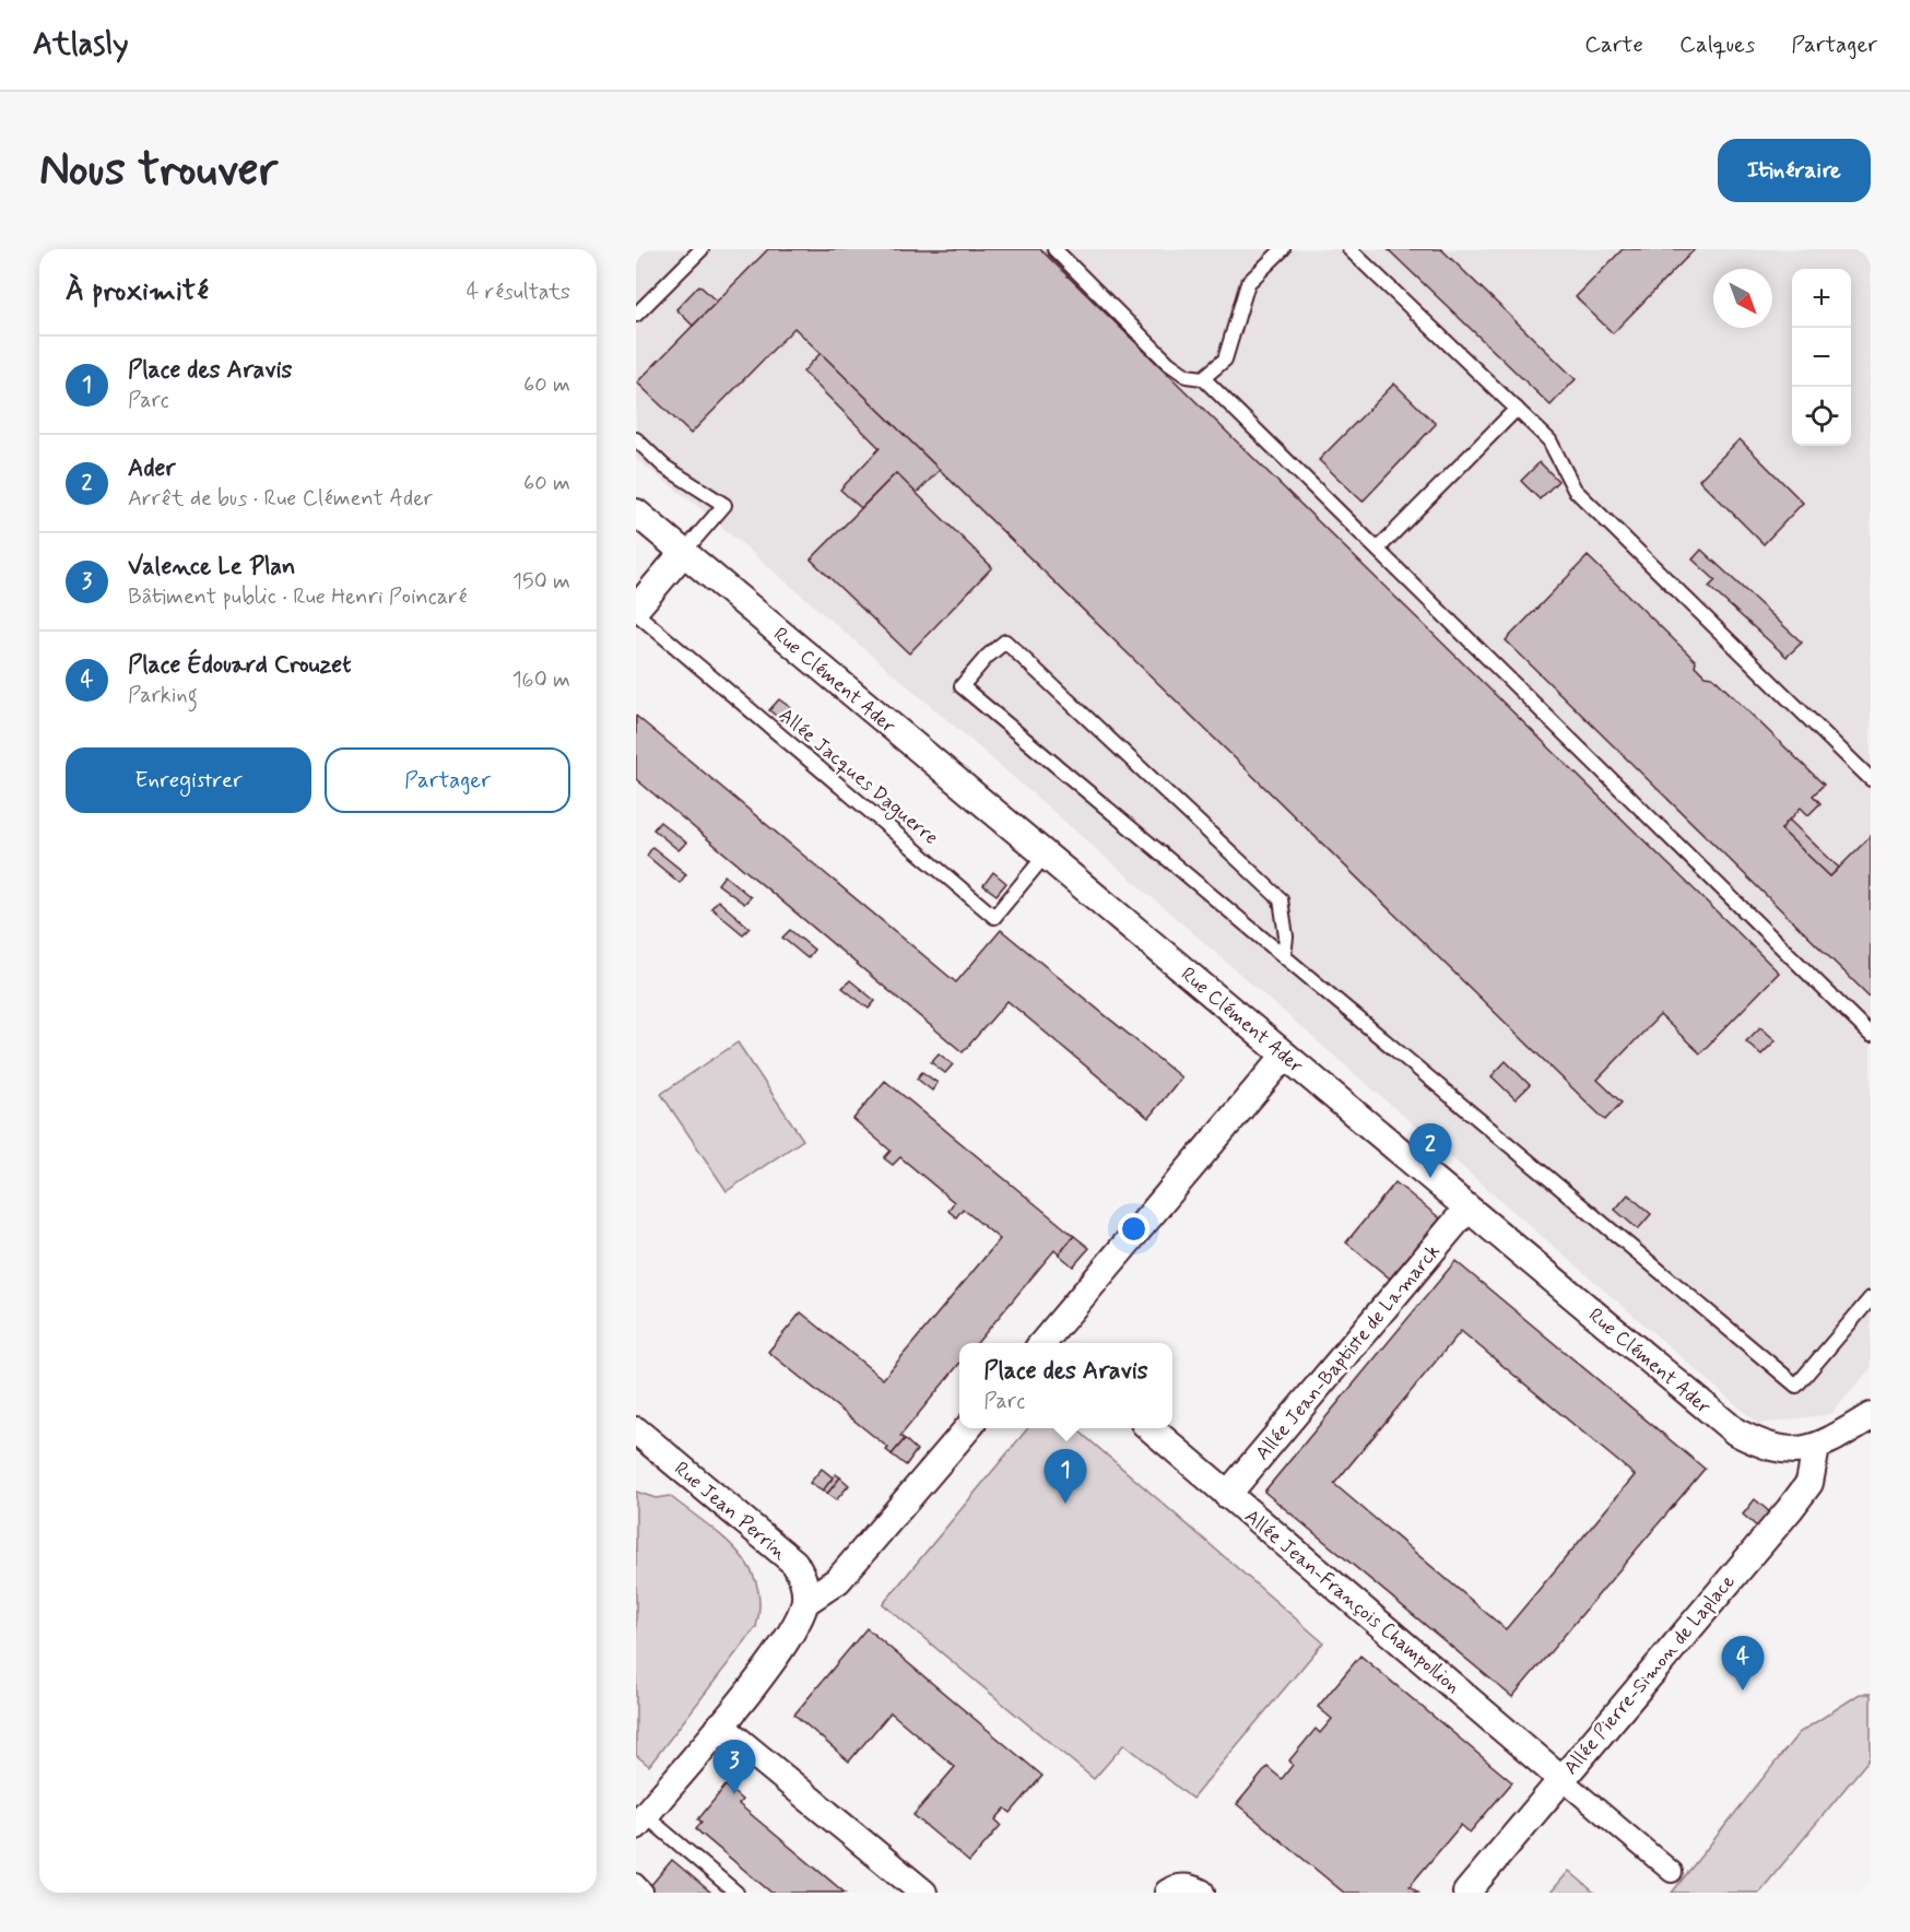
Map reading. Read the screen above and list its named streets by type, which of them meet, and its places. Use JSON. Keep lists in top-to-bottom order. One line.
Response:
{"streets":{"street":["Rue Clément Ader","Allée Jean-Baptiste de Lamarck","Rue Jean Perrin","Allée Jean-François Champollion","Allée Pierre-Simon de Laplace"],"lane":["Allée Jacques Daguerre"]},"crossings":[["Rue Clément Ader","Allée Jacques Daguerre"],["Rue Clément Ader","Allée Jean-Baptiste de Lamarck"],["Rue Clément Ader","Allée Pierre-Simon de Laplace"],["Allée Jean-Baptiste de Lamarck","Allée Jean-François Champollion"],["Allée Jean-François Champollion","Allée Pierre-Simon de Laplace"]],"north":"bottom right","page":{"header":"Atlasly","nav":["Carte","Calques","Partager"],"buttons":["Itinéraire",["Enregistrer","Partager"]],"title":"Nous trouver","heading":["À proximité","4 résultats"],"map_buttons":["+","−"],"list":[{"mark":"1","name":"Place des Aravis","note":"Parc","value":"60 m"},{"mark":"2","name":"Ader","note":"Arrêt de bus · Rue Clément Ader","value":"60 m"},{"mark":"3","name":"Valence Le Plan","note":"Bâtiment public · Rue Henri Poincaré","value":"150 m"},{"mark":"4","name":"Place Édouard Crouzet","note":"Parking","value":"160 m"}],"pins":["2","1","4","3"],"popup":["Place des Aravis","Parc"]}}
